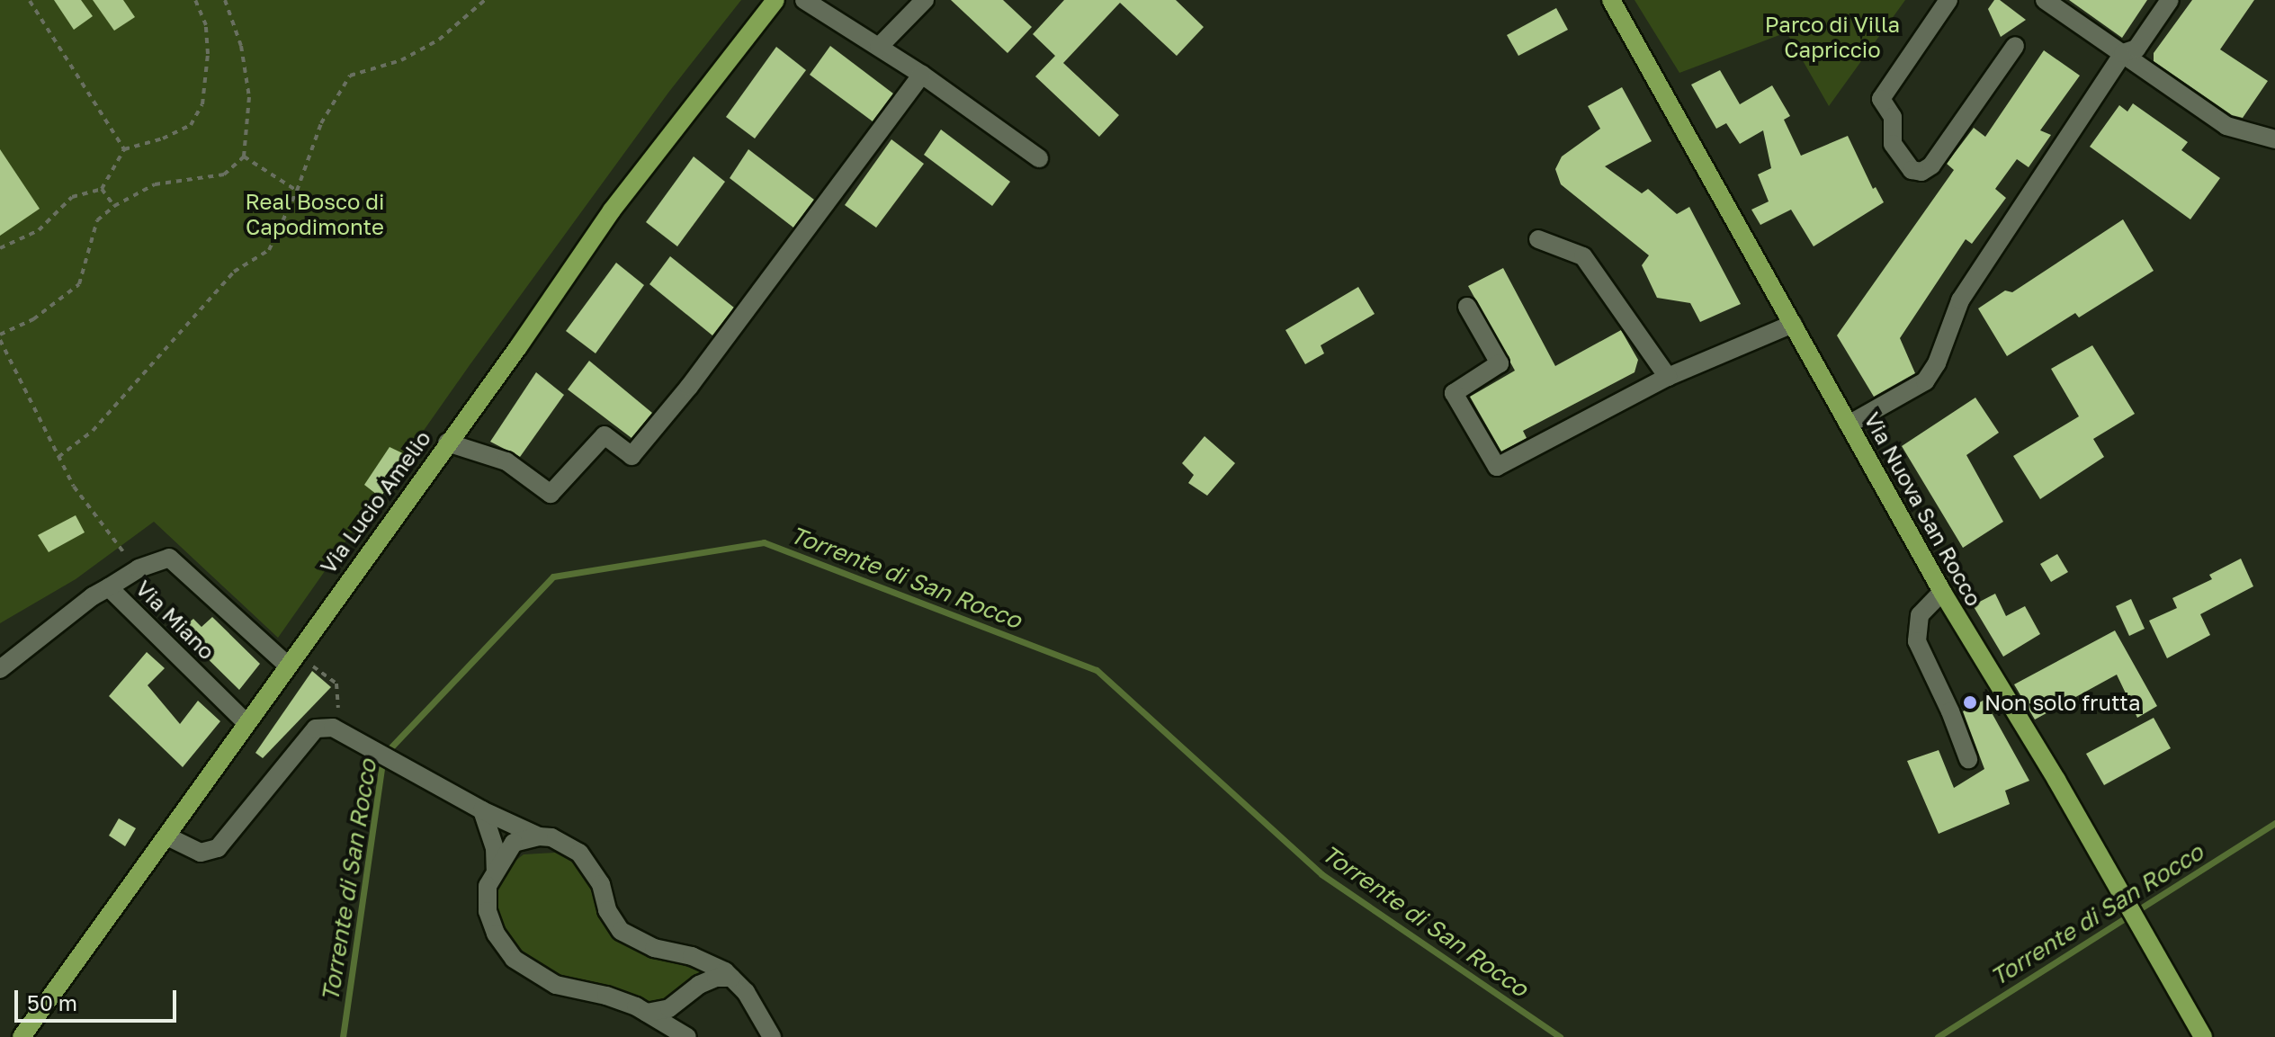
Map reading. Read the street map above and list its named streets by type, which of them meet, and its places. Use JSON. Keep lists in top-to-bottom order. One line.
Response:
{"streets":{"main road":["Via Lucio Amelio","Via Nuova San Rocco"],"street":["Via Miano"]},"crossings":[["Via Lucio Amelio","Via Miano"]],"water":["Torrente di San Rocco"],"parks":["Parco di Villa Capriccio","Real Bosco di Capodimonte"],"places":["Non solo frutta"],"scale_bar":"50 m"}
